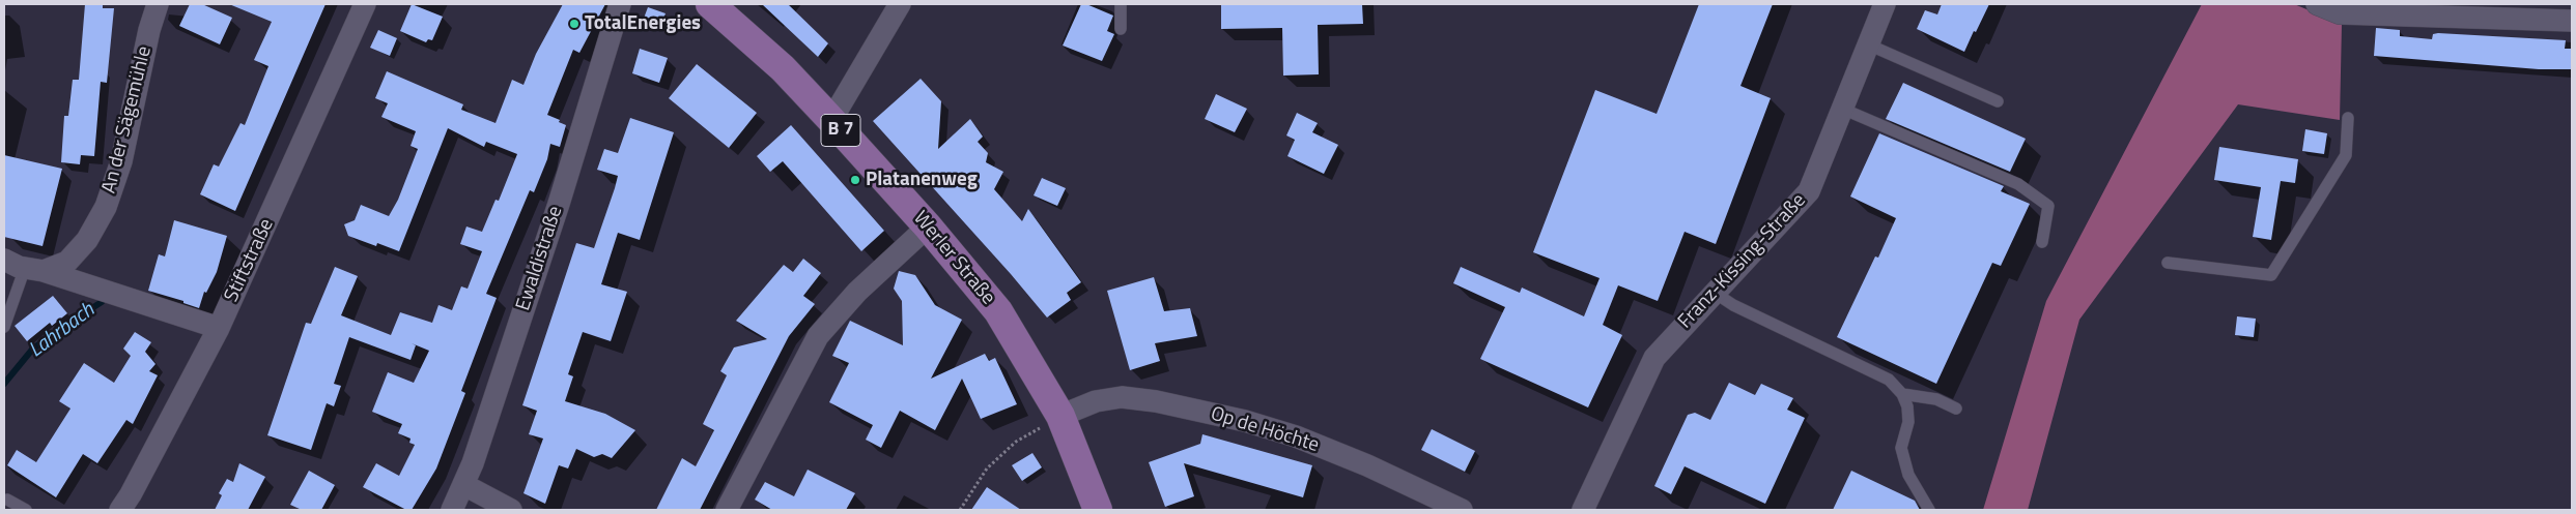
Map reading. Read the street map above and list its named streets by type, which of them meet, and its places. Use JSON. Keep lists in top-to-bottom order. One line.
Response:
{"streets":{"main road":["B 7","Werler Straße"],"street":["An der Sägemühle","Ewaldistraße","Stiftstraße","Franz-Kissing-Straße","Op de Höchte"]},"crossings":[["Werler Straße","Op de Höchte"]],"water":["Lahrbach"],"places":["TotalEnergies","Platanenweg"]}
